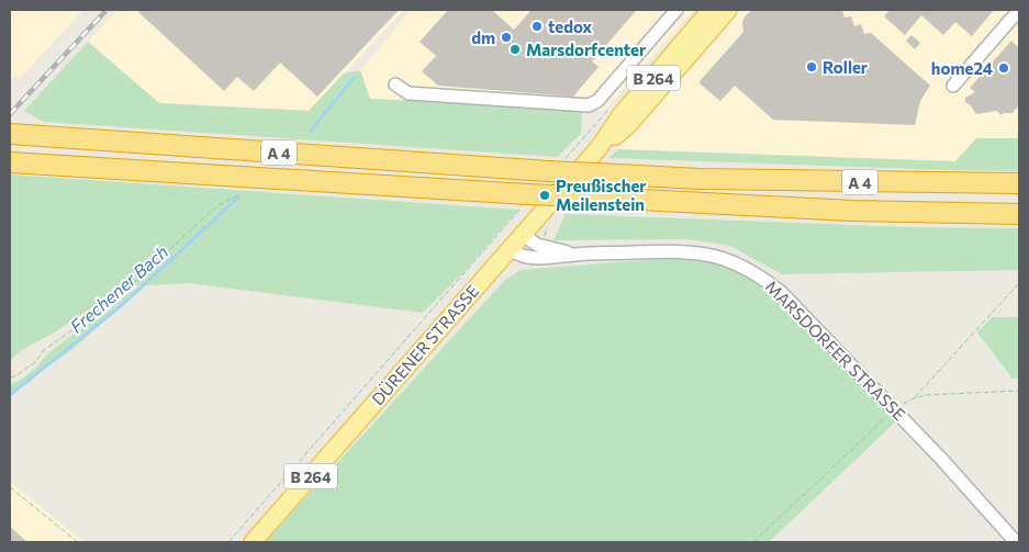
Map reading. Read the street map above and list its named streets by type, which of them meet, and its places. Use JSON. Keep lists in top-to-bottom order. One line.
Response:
{"streets":{"highway":["A 4"],"main road":["B 264","DÜRENER STRASSE"],"street":["MARSDORFER STRASSE"]},"crossings":[["DÜRENER STRASSE","MARSDORFER STRASSE"]],"water":["Frechener Bach"],"places":["tedox","dm","Marsdorfcenter","Roller","home24","Preußischer Meilenstein"]}
